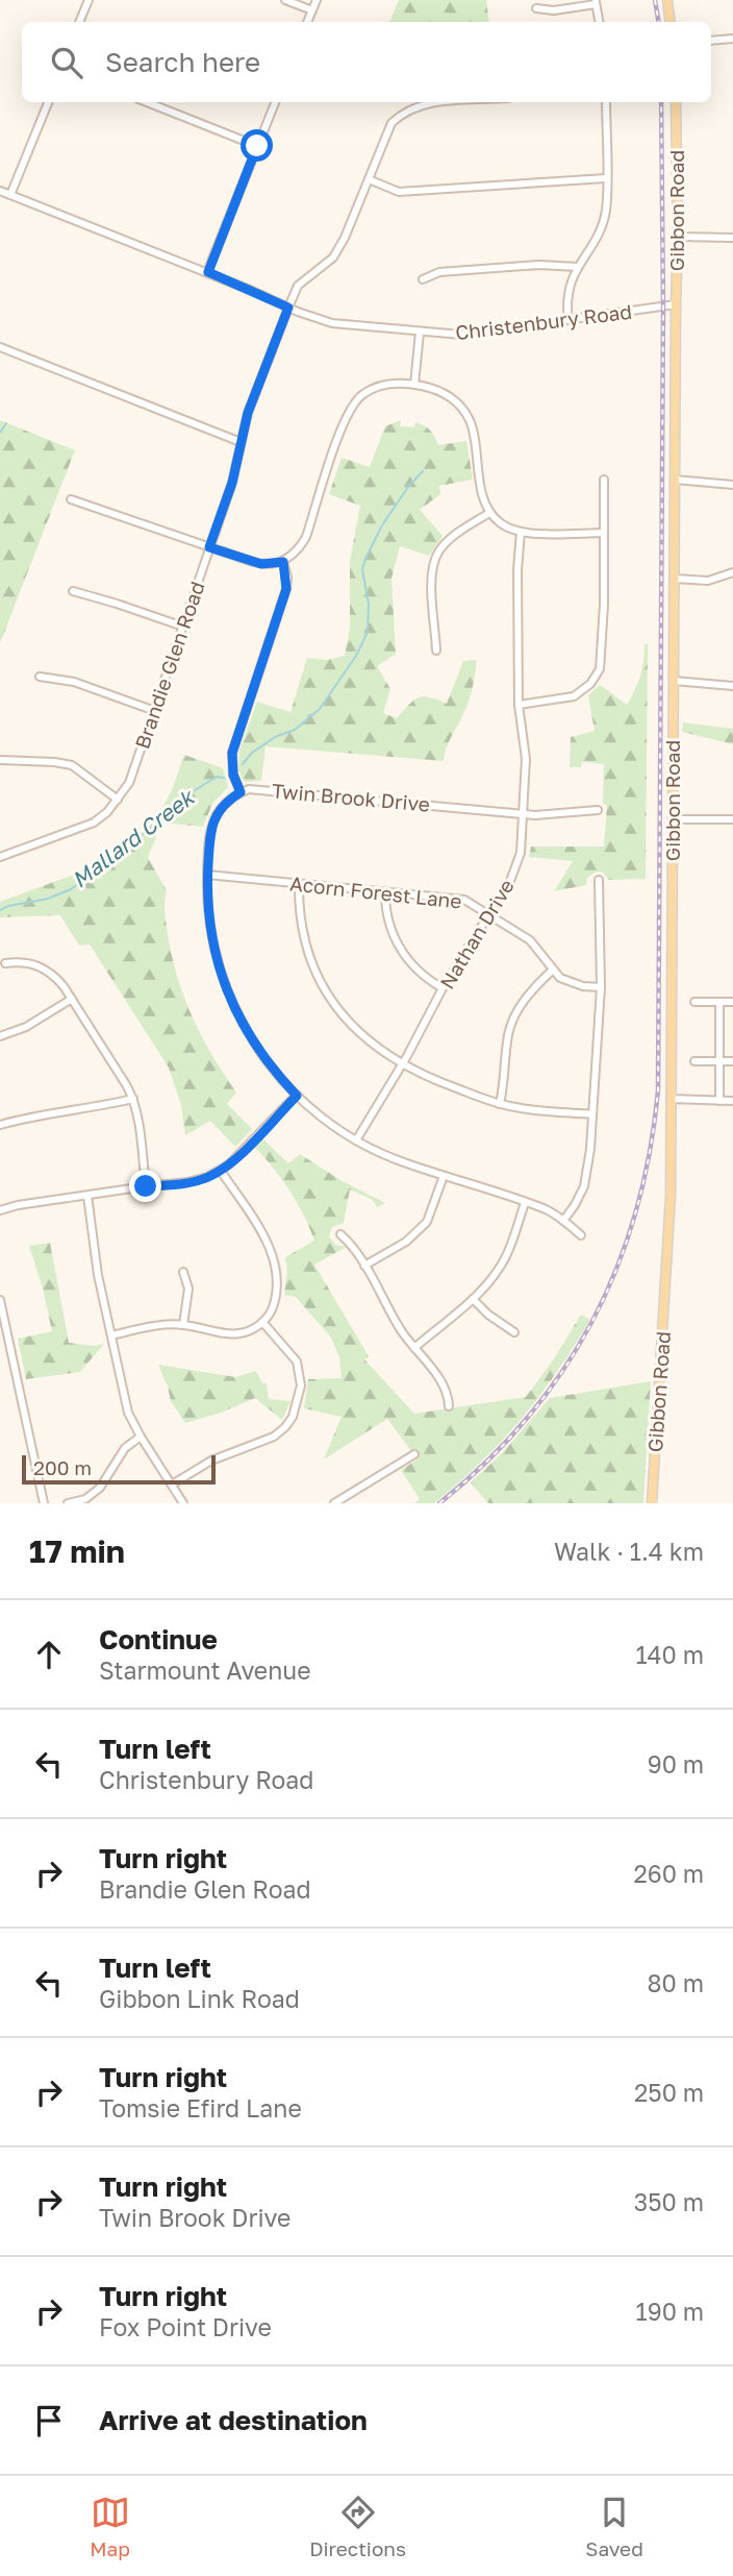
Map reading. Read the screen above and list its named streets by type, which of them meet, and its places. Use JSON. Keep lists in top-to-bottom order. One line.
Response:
{"streets":{"main road":["Gibbon Road"],"street":["Christenbury Road","Brandie Glen Road","Twin Brook Drive","Acorn Forest Lane","Nathan Drive"]},"crossings":[["Gibbon Road","Christenbury Road"],["Christenbury Road","Brandie Glen Road"],["Twin Brook Drive","Nathan Drive"],["Acorn Forest Lane","Nathan Drive"]],"water":["Mallard Creek"],"scale_bar":"200 m","page":{"search":"Search here","scale":"200 m","heading":["17 min","Walk · 1.4 km"],"list":[["Continue","Starmount Avenue","140 m"],["Turn left","Christenbury Road","90 m"],["Turn right","Brandie Glen Road","260 m"],["Turn left","Gibbon Link Road","80 m"],["Turn right","Tomsie Efird Lane","250 m"],["Turn right","Twin Brook Drive","350 m"],["Turn right","Fox Point Drive","190 m"],"Arrive at destination"],"nav":["Map","Directions","Saved"]}}
